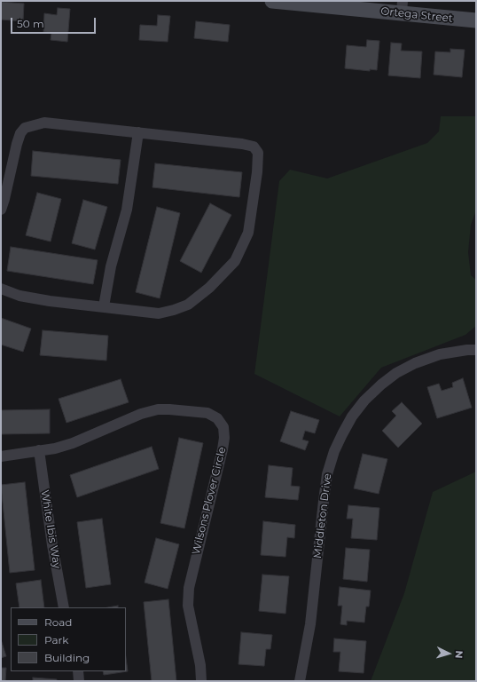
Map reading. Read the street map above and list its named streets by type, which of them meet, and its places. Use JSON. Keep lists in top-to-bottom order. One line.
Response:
{"streets":{"street":["Ortega Street","Wilsons Plover Circle","Middleton Drive","White Ibis Way"]},"crossings":[["Wilsons Plover Circle","White Ibis Way"]],"legend":["Road","Park","Building"],"scale_bar":"50 m","north":"right"}
